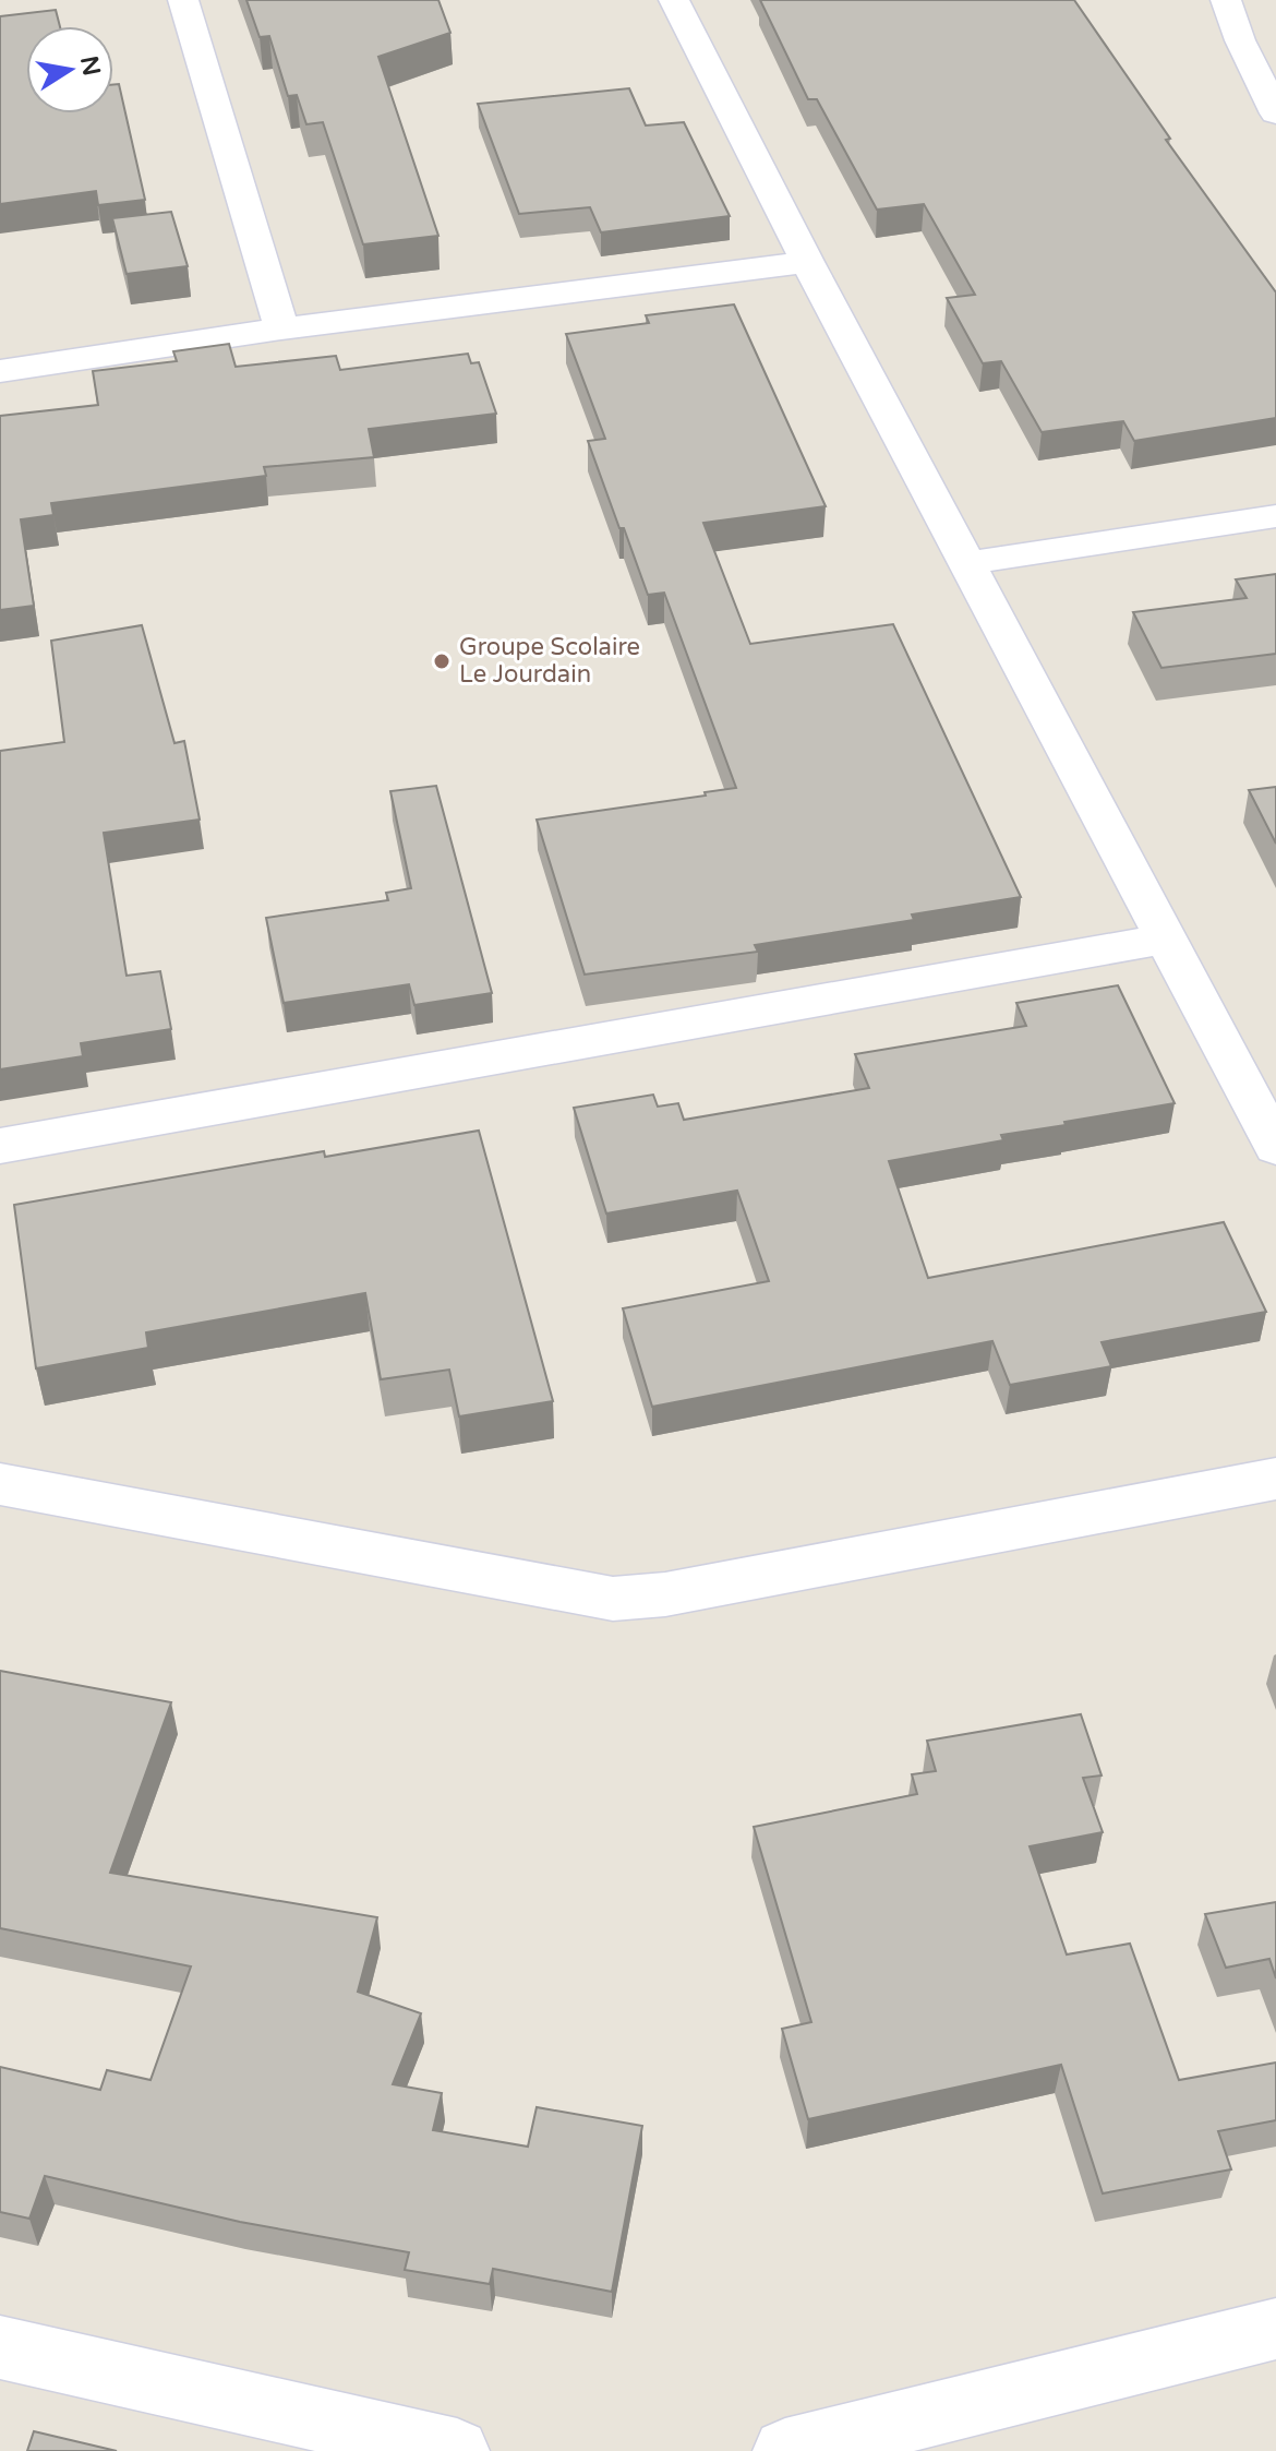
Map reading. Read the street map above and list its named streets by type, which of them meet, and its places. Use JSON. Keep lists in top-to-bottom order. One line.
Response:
{"places":["Groupe Scolaire Le Jourdain"],"north":"right"}
